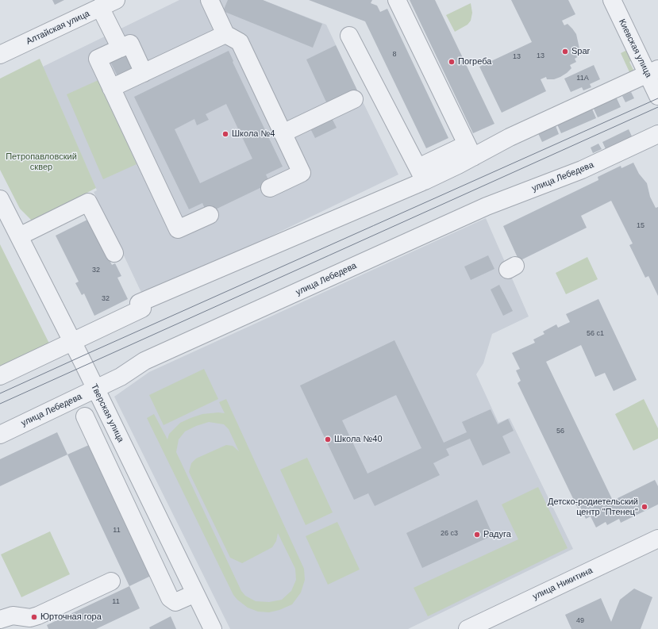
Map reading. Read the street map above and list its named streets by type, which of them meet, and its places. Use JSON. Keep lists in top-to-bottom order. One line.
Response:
{"streets":{"street":["Алтайская улица","Киевская улица","улица Лебедева","Тверская улица","улица Никитина"]},"crossings":[["улица Лебедева","Тверская улица"]],"parks":["Петропавловский сквер"],"places":["Spar","Погреба","Школа №4","Школа №40","Детско-родиетельский центр \"Птенец\"","Радуга","Юрточная гора"],"house_numbers":["8","13","13","11А","15","32","32","56 с1","56","11","26 с3","11","49"]}
